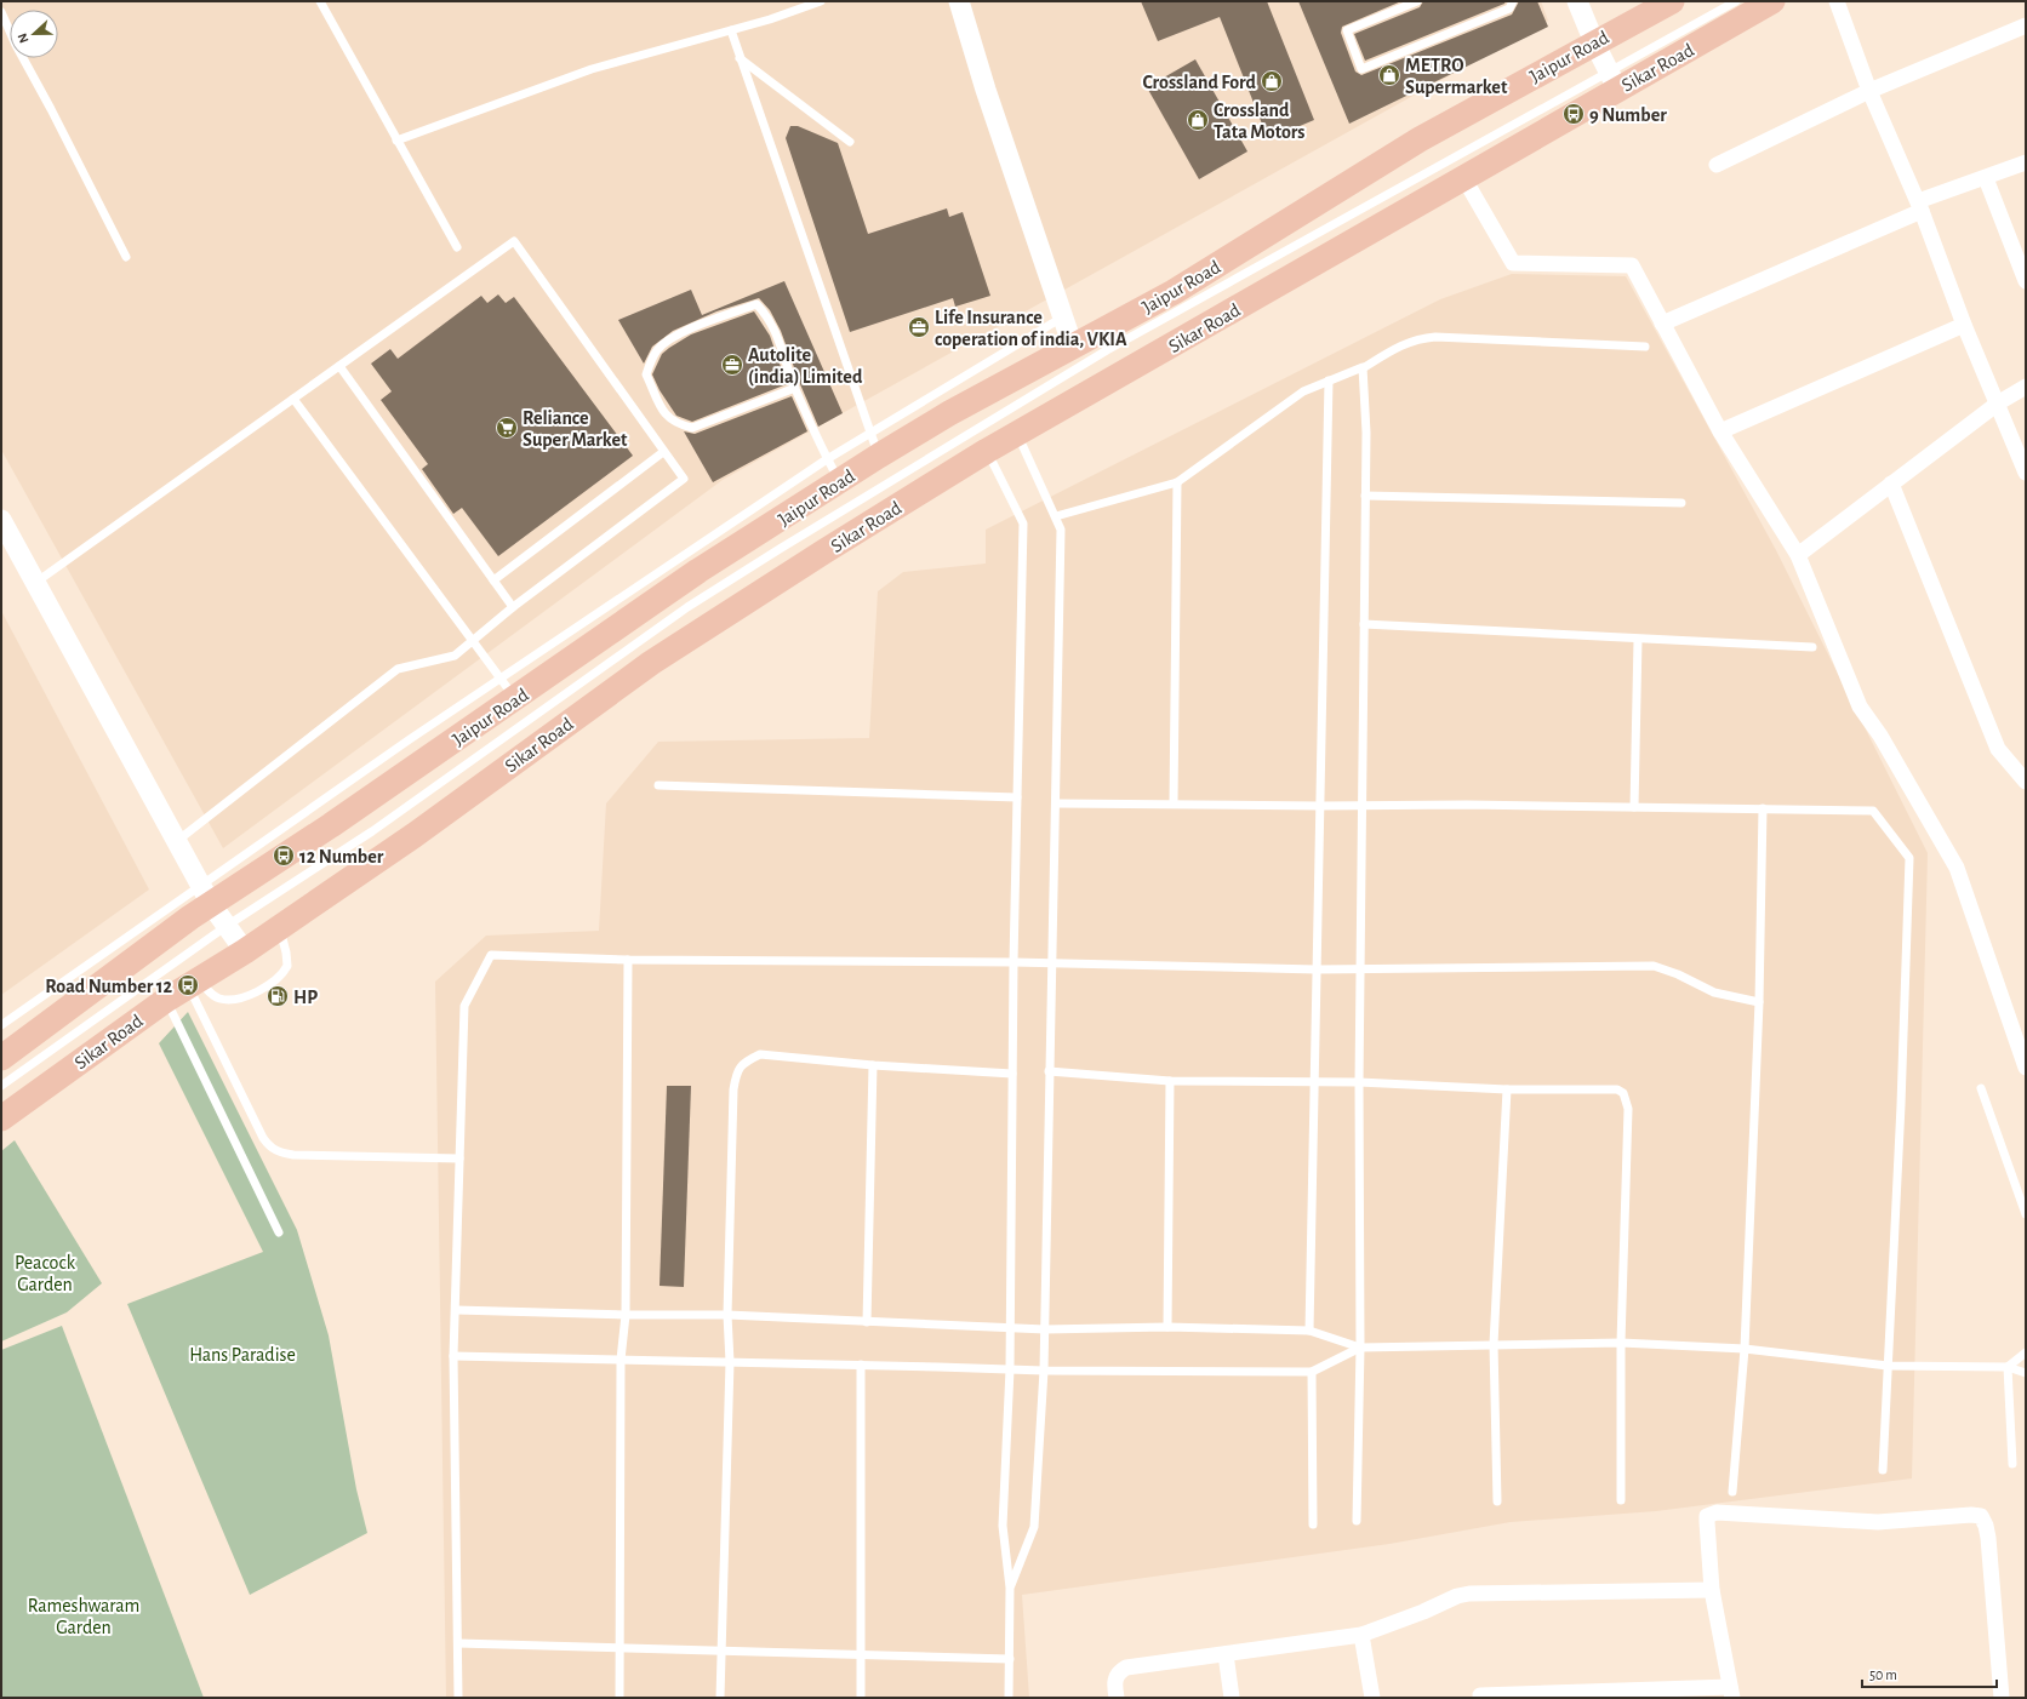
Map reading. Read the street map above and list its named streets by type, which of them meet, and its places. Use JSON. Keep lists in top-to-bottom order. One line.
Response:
{"streets":{"main road":["Jaipur Road","Sikar Road"]},"parks":["Peacock Garden","Hans Paradise","Rameshwaram Garden"],"places":{"shop":["METRO Supermarket","Crossland Ford","Crossland Tata Motors"],"bus stop":["9 Number","12 Number","Road Number 12"],"office":["Life Insurance coperation of india, VKIA","Autolite (india) Limited"],"supermarket":["Reliance Super Market"],"fuel station":["HP"]},"scale_bar":"50 m","north":"left"}
